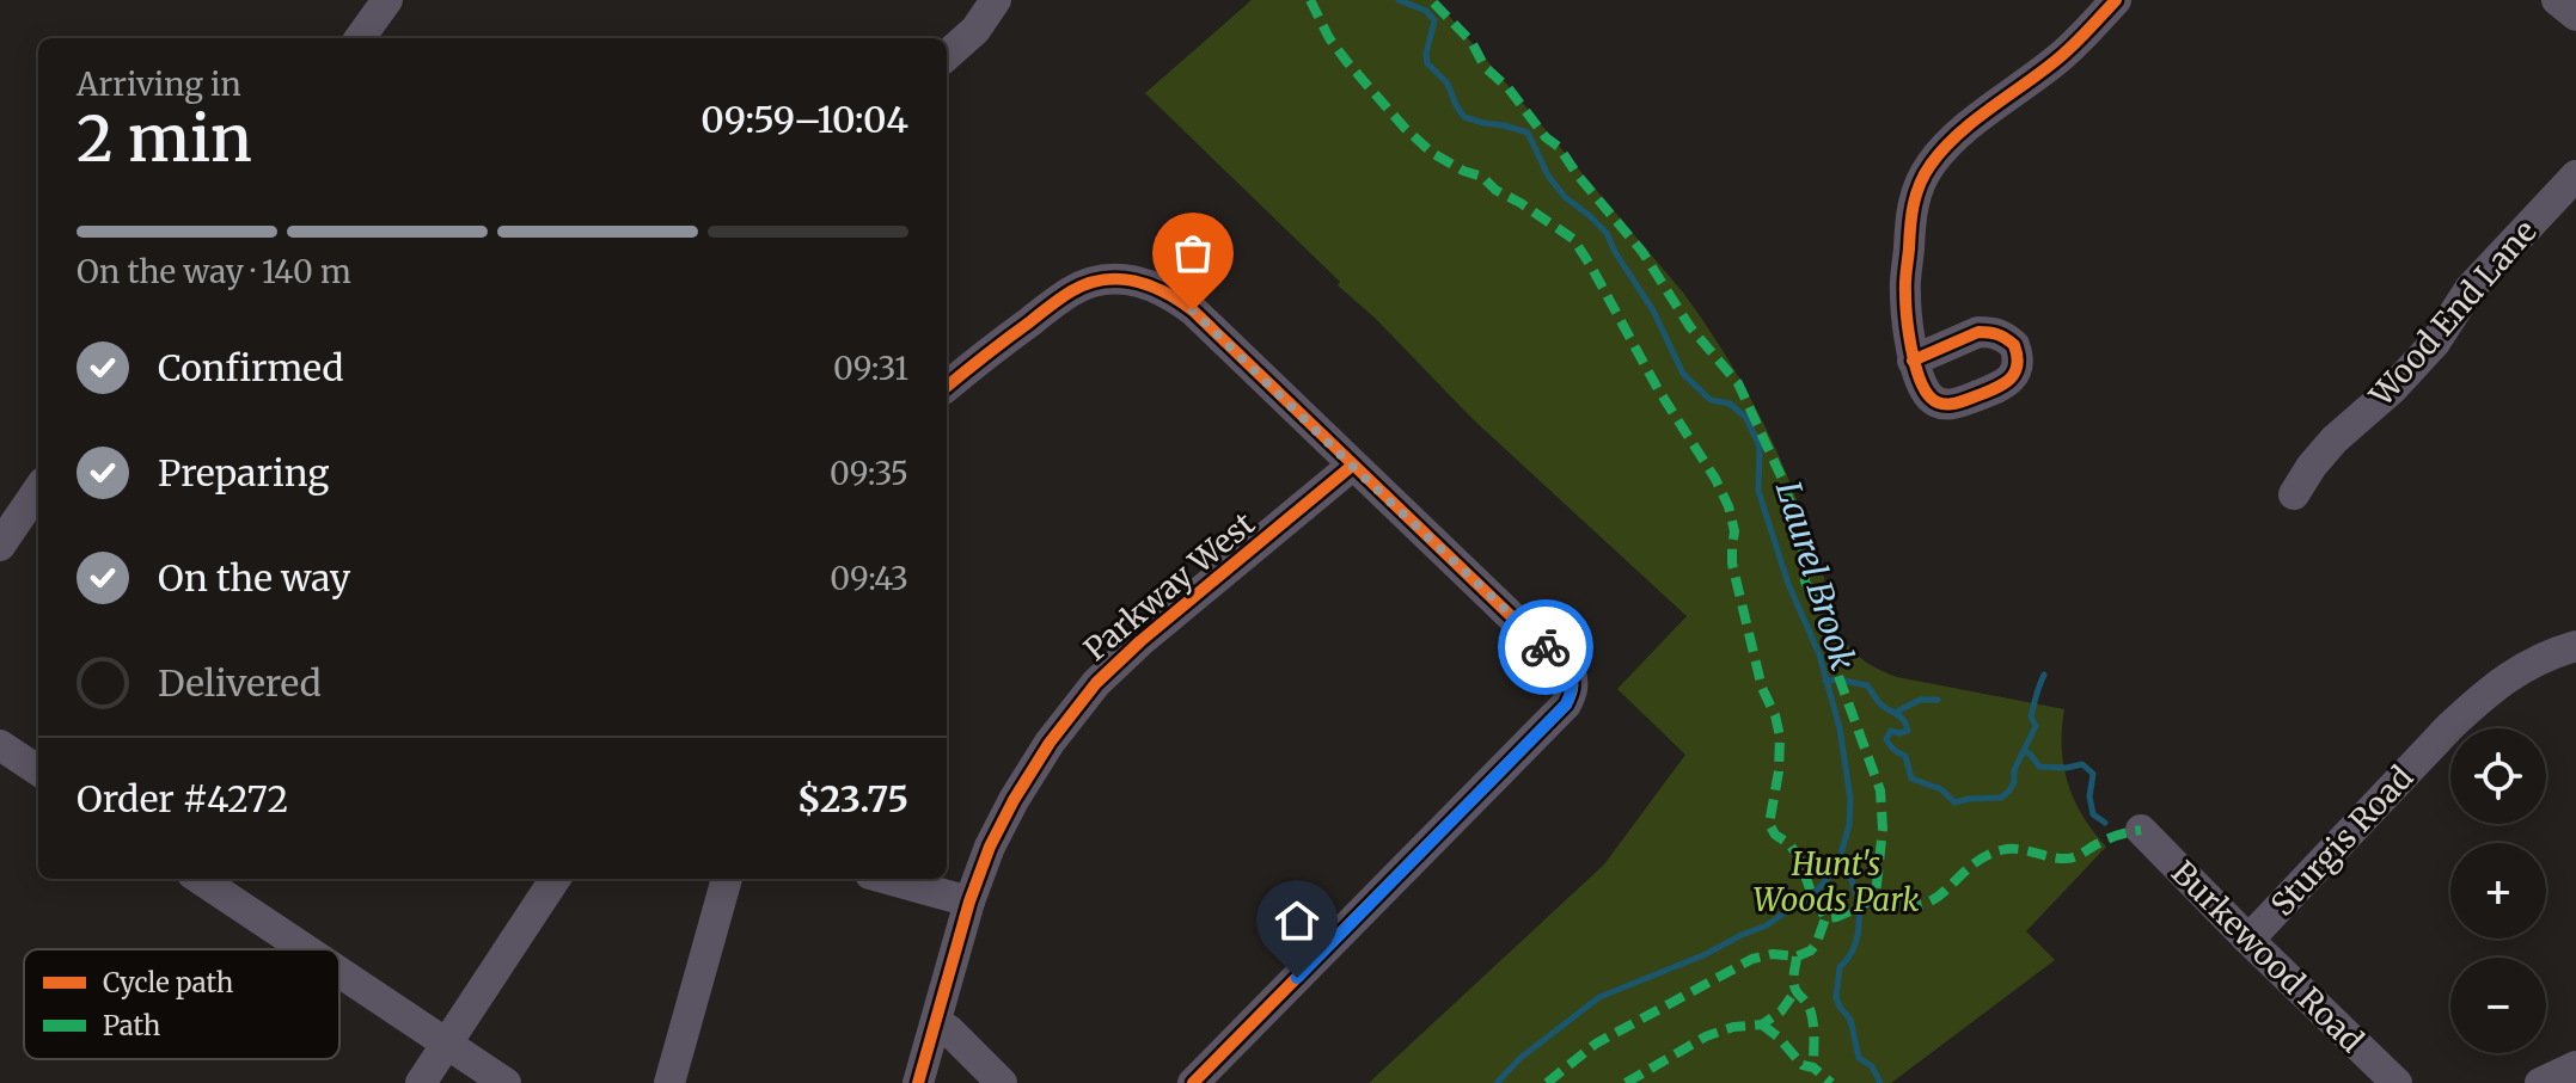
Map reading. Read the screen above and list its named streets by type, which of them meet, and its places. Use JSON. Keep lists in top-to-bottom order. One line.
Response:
{"streets":{"street":["Wood End Lane","Parkway West","Sturgis Road","Burkewood Road"]},"crossings":[["Sturgis Road","Burkewood Road"]],"water":["Laurel Brook"],"parks":["Hunt's Woods Park"],"legend":["Cycle path","Path"],"page":{"heading":["2 min","Arriving in","09:59–10:04"],"panel":["Order #4272","$23.75"],"bar":"On the way · 140 m","list":[["Confirmed","09:31"],["Preparing","09:35"],["On the way","09:43"],"Delivered"],"map_buttons":["+","−"]}}
